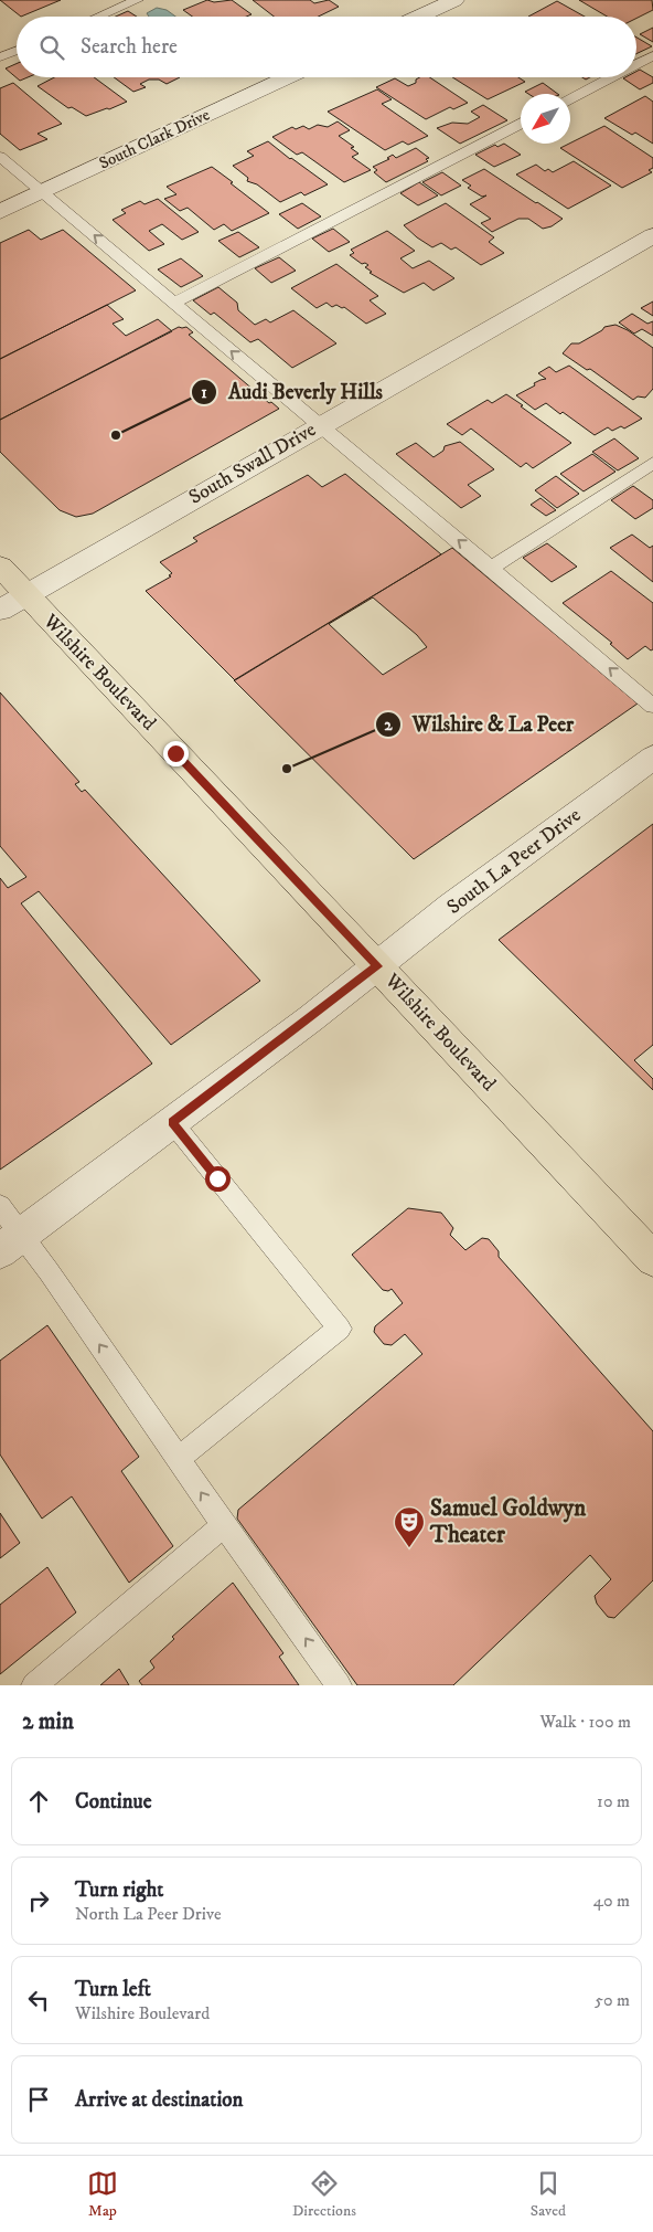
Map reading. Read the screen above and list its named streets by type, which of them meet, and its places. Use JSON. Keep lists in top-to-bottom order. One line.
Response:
{"streets":{"main road":["Wilshire Boulevard"],"street":["South Clark Drive","South Swall Drive","South La Peer Drive"]},"crossings":[["South Swall Drive","Wilshire Boulevard"],["Wilshire Boulevard","South La Peer Drive"]],"places":{"other":["Audi Beverly Hills","Wilshire & La Peer"],"theatre":["Samuel Goldwyn Theater"]},"north":"bottom left","page":{"search":"Search here","heading":["2 min","Walk · 100 m"],"list":[["Continue","10 m"],["Turn right","North La Peer Drive","40 m"],["Turn left","Wilshire Boulevard","50 m"],"Arrive at destination"],"nav":["Map","Directions","Saved"]}}
